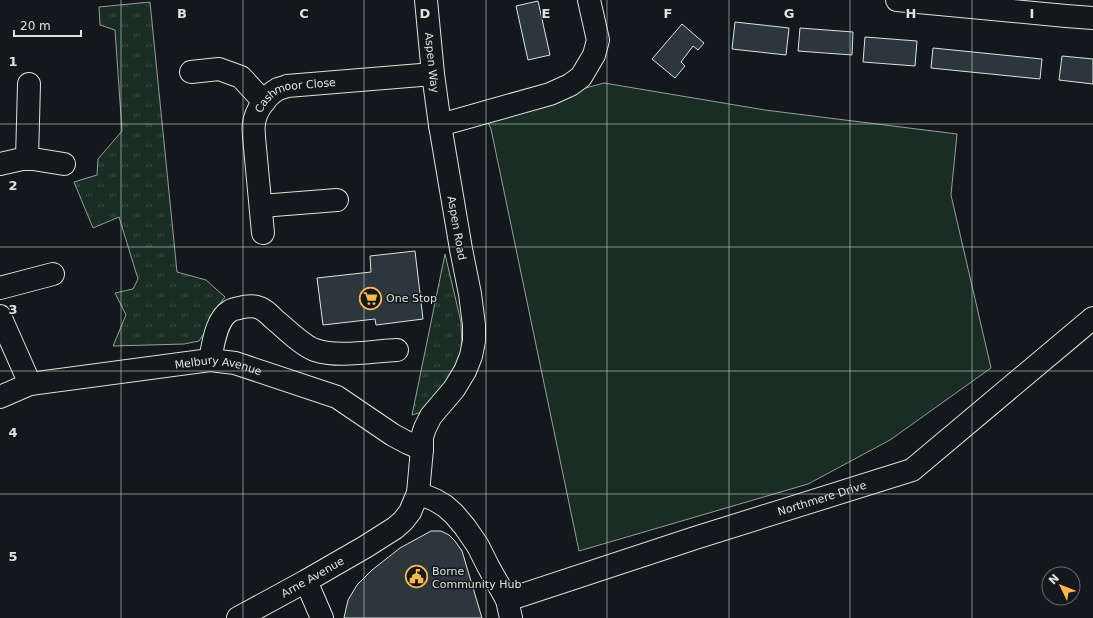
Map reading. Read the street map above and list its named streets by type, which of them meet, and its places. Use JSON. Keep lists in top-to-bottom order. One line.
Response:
{"streets":{"street":["Aspen Way","Cashmoor Close","Aspen Road","Melbury Avenue","Northmere Drive","Arne Avenue"]},"crossings":[["Aspen Way","Cashmoor Close"],["Aspen Way","Aspen Road"],["Aspen Road","Melbury Avenue"],["Aspen Road","Arne Avenue"]],"places":{"supermarket":["One Stop"],"public building":["Borne Community Hub"]},"scale_bar":"20 m","north":"top left","grid":{"columns":["B","C","D","E","F","G","H","I"],"rows":["1","2","3","4","5"]}}
